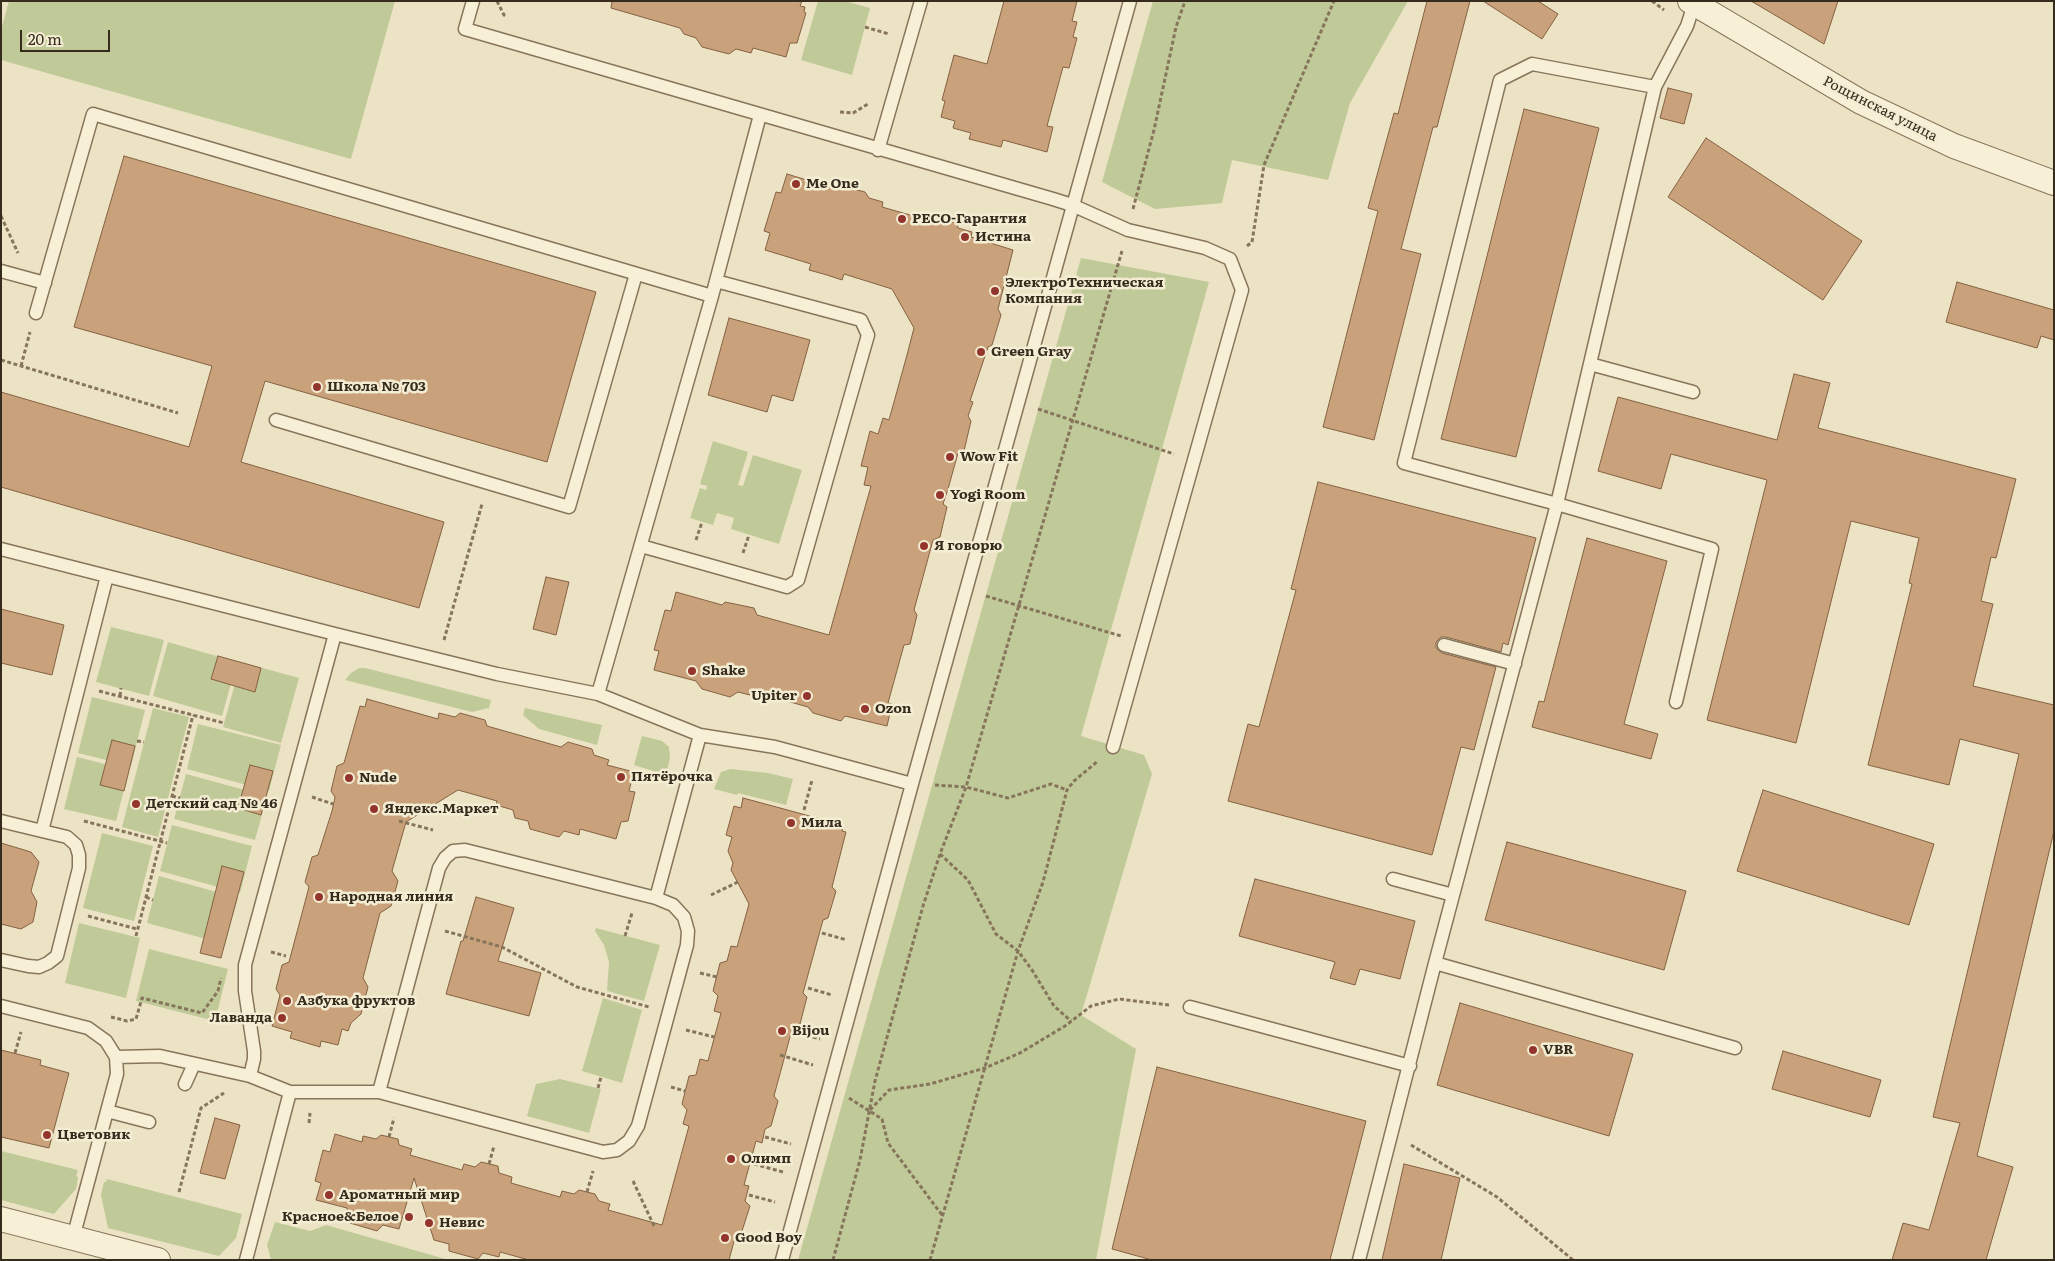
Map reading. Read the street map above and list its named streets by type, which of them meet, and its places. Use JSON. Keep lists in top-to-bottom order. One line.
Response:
{"streets":{"street":["Рощинская улица"]},"places":["Me One","РЕСО-Гарантия","Истина","ЭлектроТехническая Компания","Green Gray","Школа № 703","Wow Fit","Yogi Room","Я говорю","Shake","Upiter","Ozon","Пятёрочка","Nude","Детский сад № 46","Яндекс.Маркет","Мила","Народная линия","Азбука фруктов","Лаванда","Bijou","VBR","Цветовик","Олимп","Ароматный мир","Красное&Белое","Невис","Good Boy"],"scale_bar":"20 m"}
